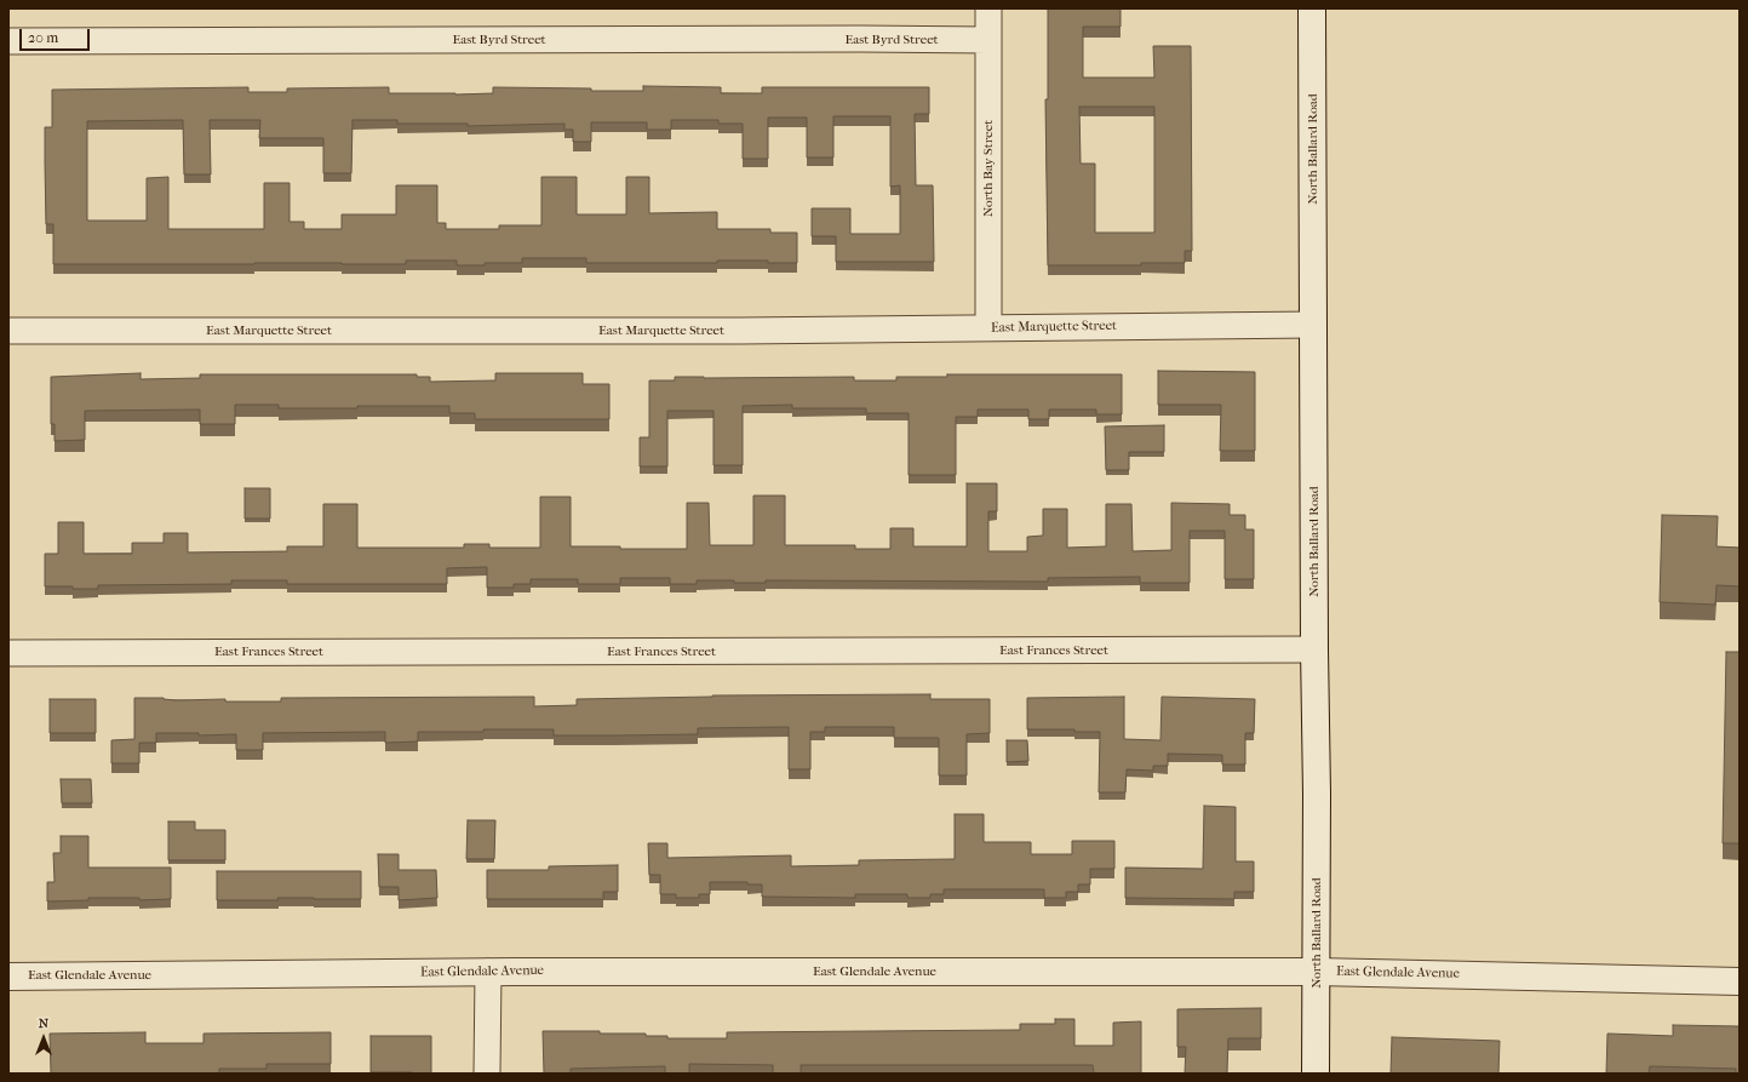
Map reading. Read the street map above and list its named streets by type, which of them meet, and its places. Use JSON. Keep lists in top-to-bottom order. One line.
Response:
{"streets":{"street":["East Byrd Street","North Ballard Road","North Bay Street","East Marquette Street","East Frances Street","East Glendale Avenue"]},"crossings":[["East Byrd Street","North Bay Street"],["North Ballard Road","East Marquette Street"],["North Ballard Road","East Frances Street"],["North Ballard Road","East Glendale Avenue"],["North Bay Street","East Marquette Street"]],"scale_bar":"20 m","north":"top"}
